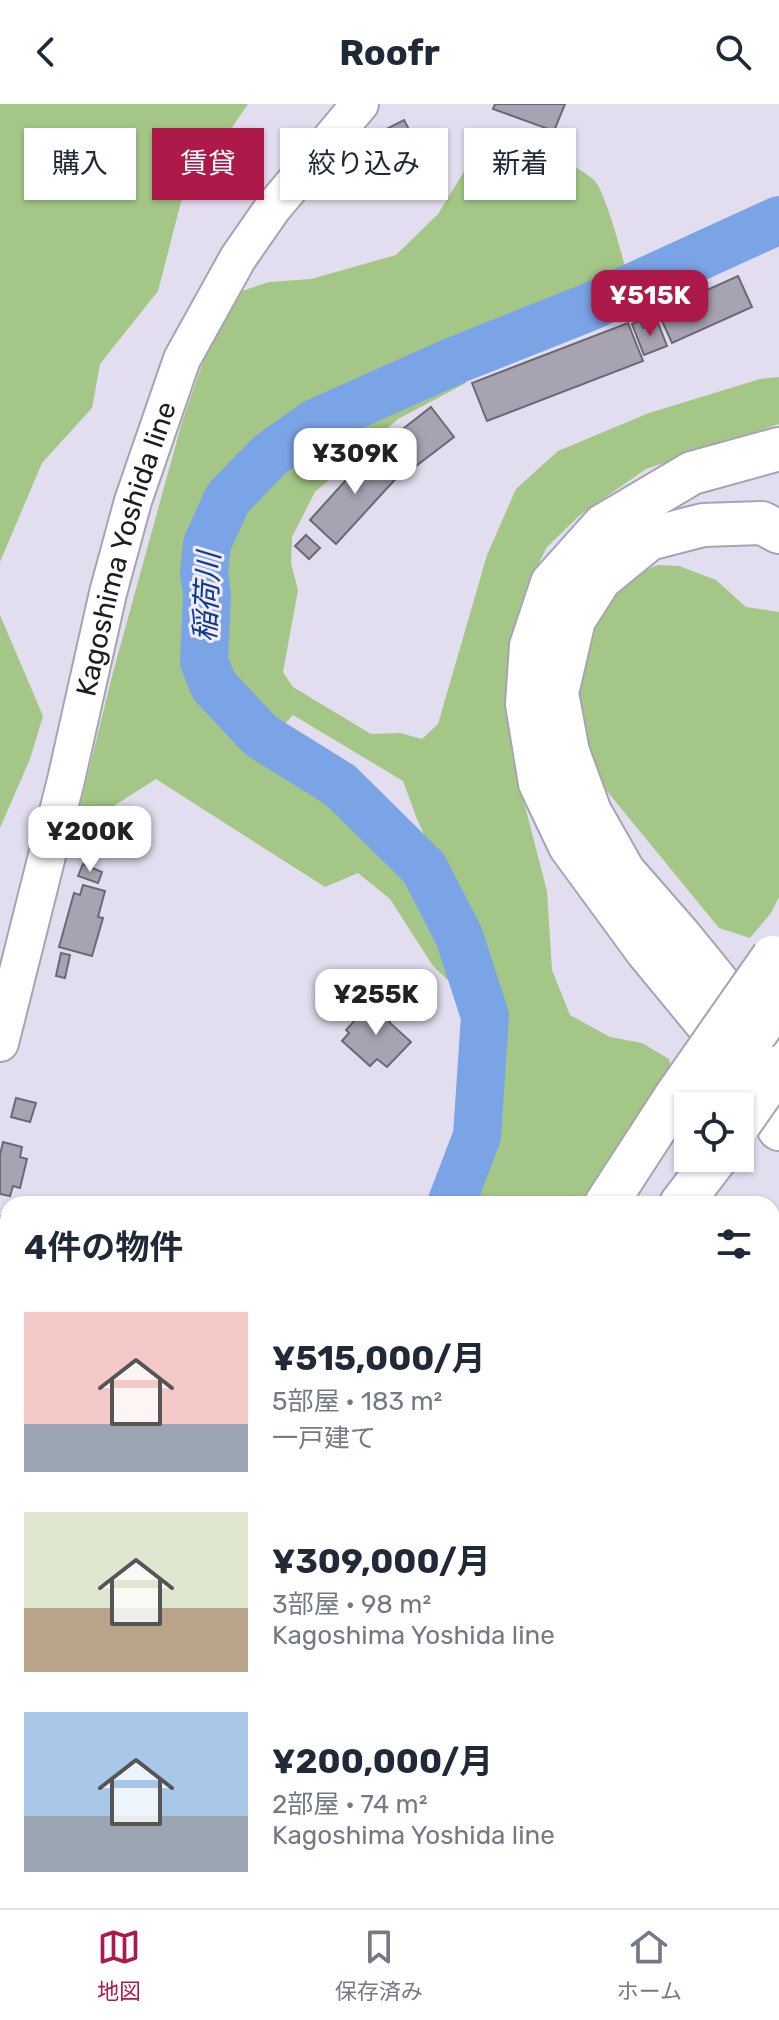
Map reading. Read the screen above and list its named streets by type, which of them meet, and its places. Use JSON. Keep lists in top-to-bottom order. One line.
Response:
{"streets":{"main road":["Kagoshima Yoshida line"]},"water":["稲荷川"],"page":{"header":"Roofr","chip":["購入","賃貸","絞り込み","新着"],"price":["¥515K","¥309K","¥200K","¥255K"],"heading":"4件の物件","list":[{"name":"¥515,000/月","note":"5部屋 · 183 m² · 一戸建て"},{"name":"¥309,000/月","note":"3部屋 · 98 m² · Kagoshima Yoshida line"},{"name":"¥200,000/月","note":"2部屋 · 74 m² · Kagoshima Yoshida line"}],"tabs":["地図","保存済み","ホーム"]}}
